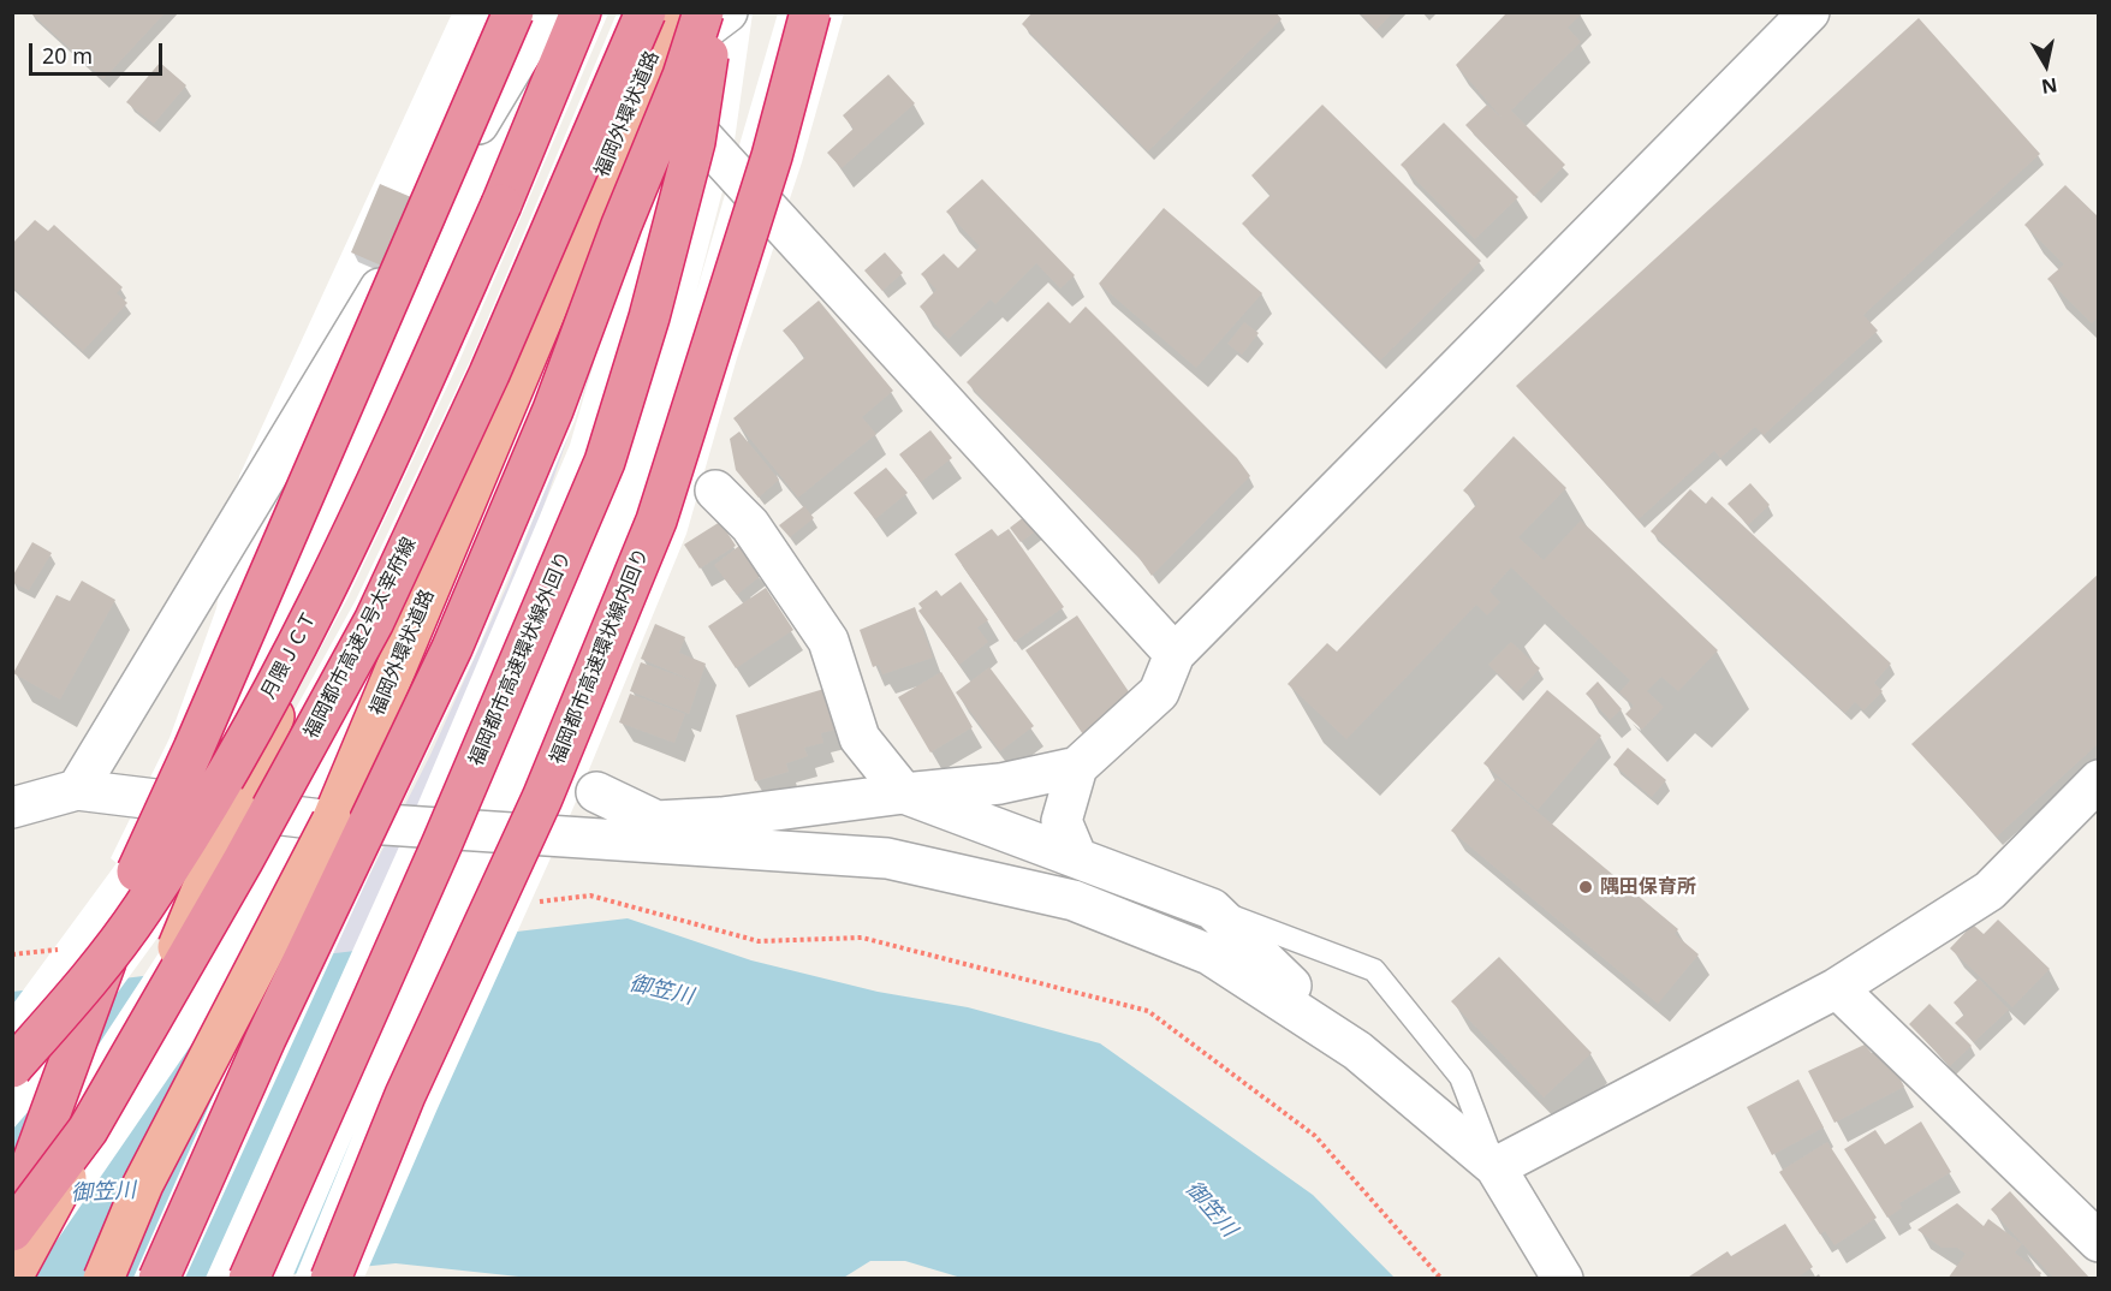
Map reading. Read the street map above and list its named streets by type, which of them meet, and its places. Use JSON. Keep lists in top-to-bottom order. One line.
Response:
{"streets":{"highway":["福岡外環状道路","福岡都市高速2号太宰府線","月隈ＪＣＴ","福岡都市高速環状線内回り","福岡都市高速環状線外回り"]},"water":["御笠川"],"places":["隅田保育所"],"scale_bar":"20 m","north":"bottom"}
